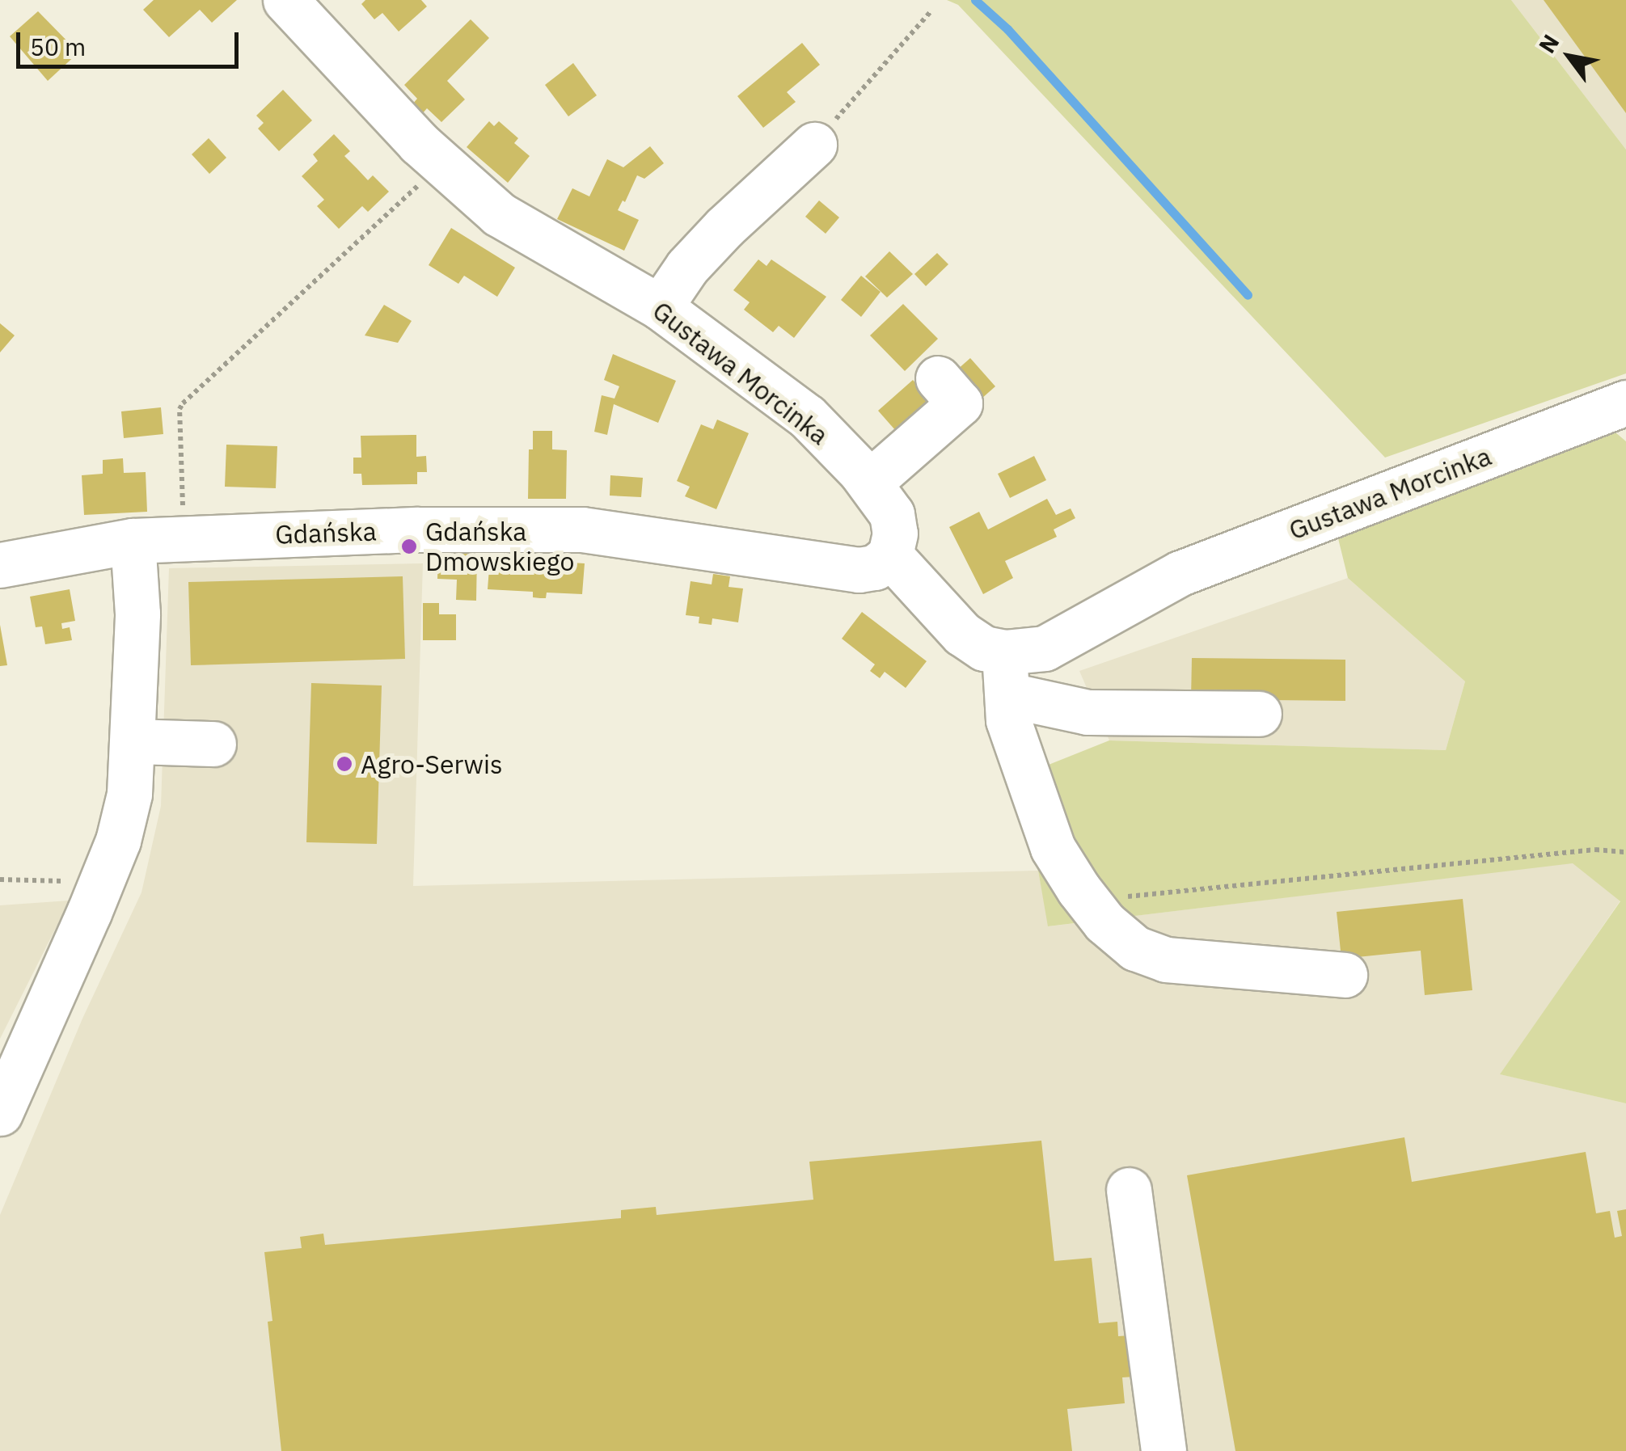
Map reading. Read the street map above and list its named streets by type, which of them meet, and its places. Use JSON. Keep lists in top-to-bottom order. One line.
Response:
{"streets":{"street":["Gustawa Morcinka","Gdańska"]},"crossings":[["Gustawa Morcinka","Gdańska"]],"places":["Gdańska Dmowskiego","Agro-Serwis"],"scale_bar":"50 m","north":"top left"}
